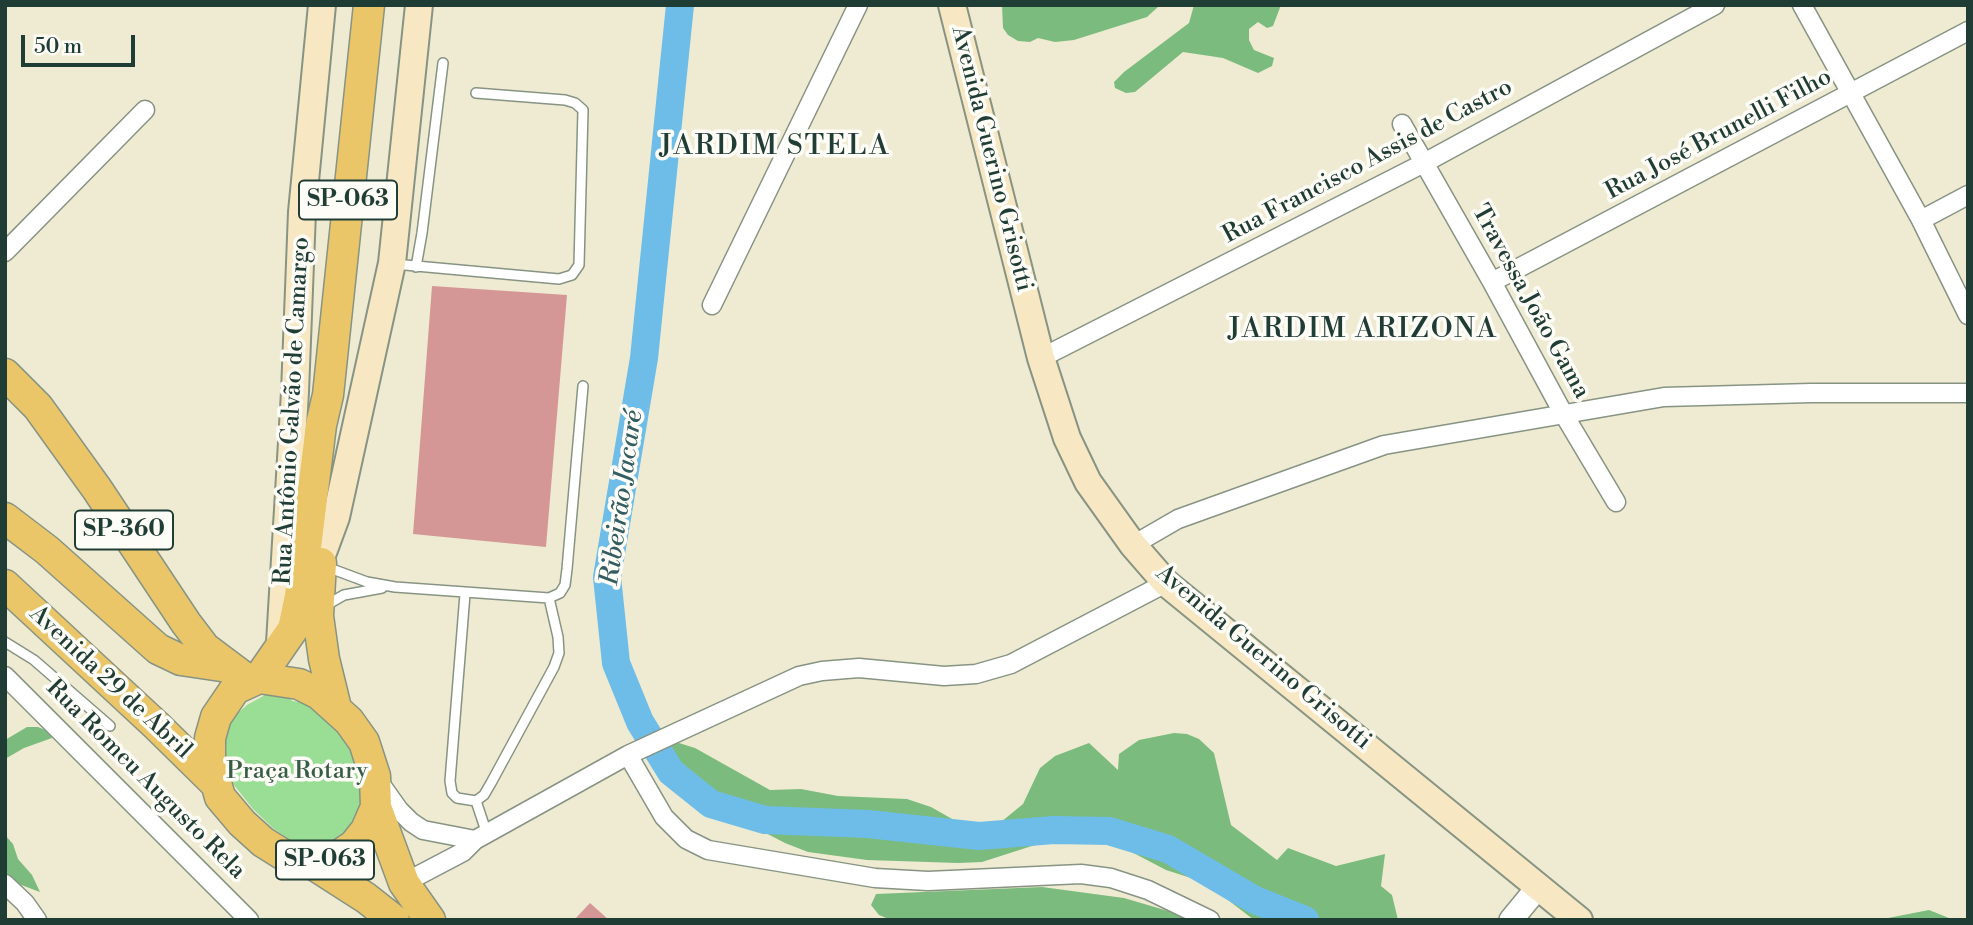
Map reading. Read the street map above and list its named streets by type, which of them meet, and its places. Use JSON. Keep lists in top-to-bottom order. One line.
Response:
{"streets":{"main road":["Avenida Guerino Grisotti","SP-063","Rua Antônio Galvão de Camargo","SP-360","Avenida 29 de Abril"],"street":["Rua José Brunelli Filho","Rua Francisco Assis de Castro","Travessa João Gama","Rua Romeu Augusto Rela"]},"crossings":[["Rua José Brunelli Filho","Travessa João Gama"],["Avenida Guerino Grisotti","Rua Francisco Assis de Castro"],["Rua Francisco Assis de Castro","Travessa João Gama"],["SP-063","Rua Antônio Galvão de Camargo"],["SP-063","SP-360"],["SP-063","Avenida 29 de Abril"],["SP-360","Avenida 29 de Abril"]],"districts":["JARDIM STELA","JARDIM ARIZONA"],"water":["Ribeirão Jacaré"],"parks":["Praça Rotary"],"scale_bar":"50 m"}
